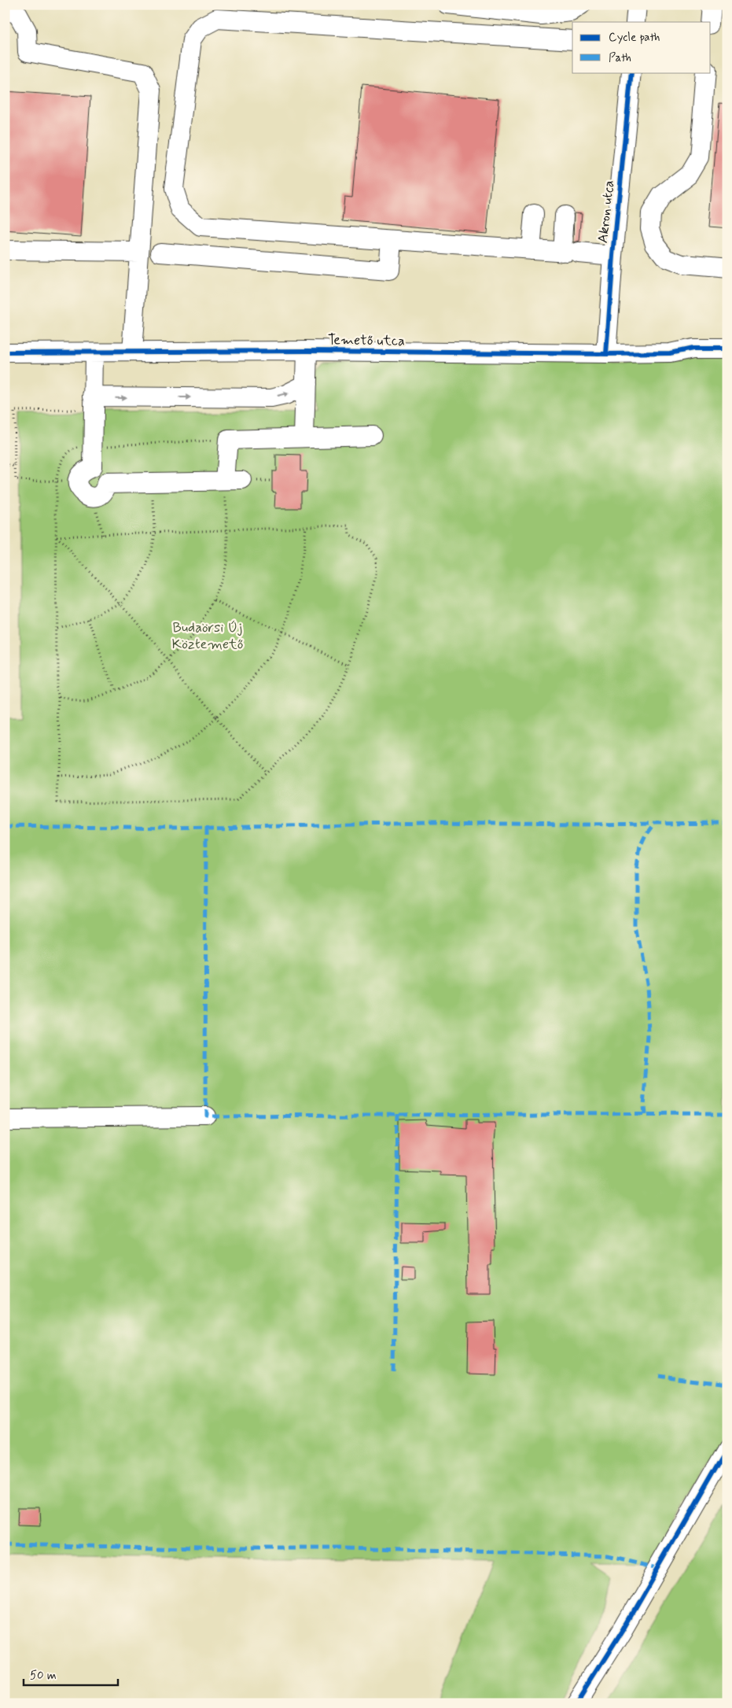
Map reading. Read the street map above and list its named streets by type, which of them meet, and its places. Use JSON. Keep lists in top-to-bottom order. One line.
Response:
{"streets":{"street":["Akron utca","Temető utca"]},"crossings":[["Akron utca","Temető utca"]],"parks":["Budaörsi Új Köztemető"],"legend":["Cycle path","Path"],"scale_bar":"50 m"}
